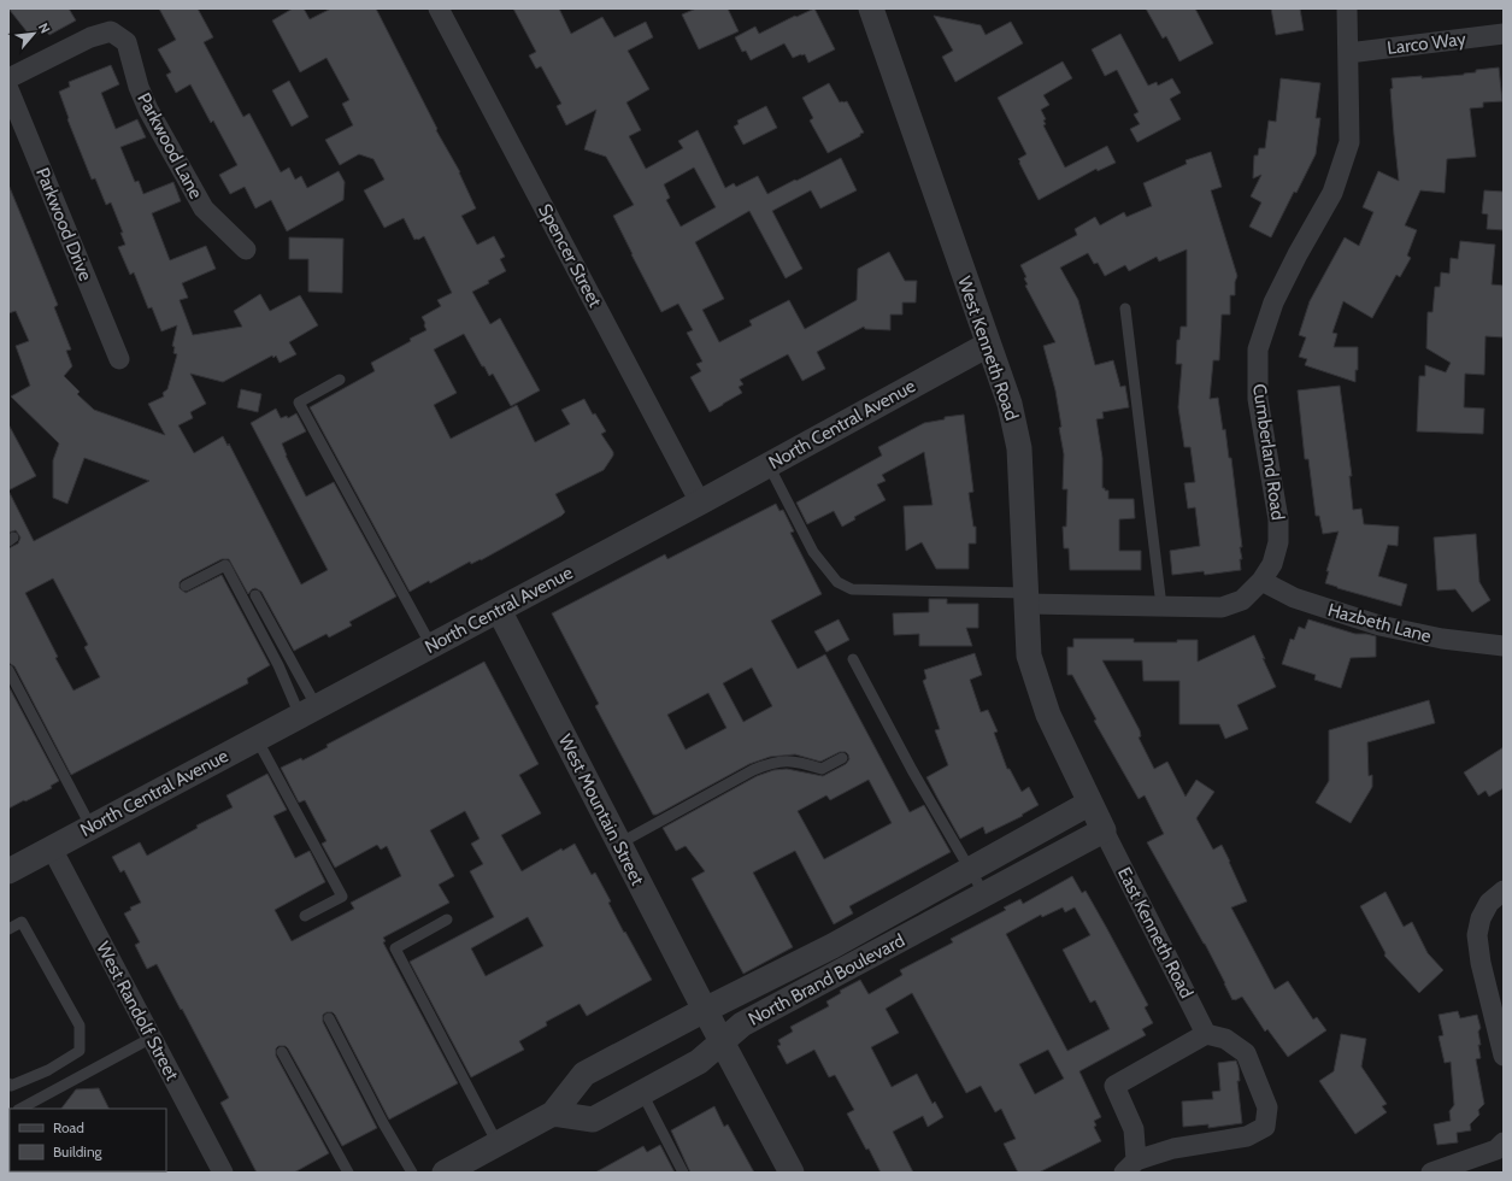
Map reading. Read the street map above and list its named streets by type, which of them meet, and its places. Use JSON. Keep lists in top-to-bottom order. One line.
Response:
{"streets":{"street":["Larco Way","Parkwood Lane","Parkwood Drive","Spencer Street","West Kenneth Road","North Central Avenue","Cumberland Road","Hazbeth Lane","West Mountain Street","East Kenneth Road","North Brand Boulevard","West Randolf Street"]},"crossings":[["Larco Way","Cumberland Road"],["Spencer Street","North Central Avenue"],["West Kenneth Road","North Central Avenue"],["West Kenneth Road","Cumberland Road"],["West Kenneth Road","East Kenneth Road"],["West Kenneth Road","North Brand Boulevard"],["North Central Avenue","West Mountain Street"],["North Central Avenue","West Randolf Street"],["Cumberland Road","Hazbeth Lane"],["West Mountain Street","North Brand Boulevard"],["East Kenneth Road","North Brand Boulevard"]],"legend":["Road","Building"],"north":"top right"}
